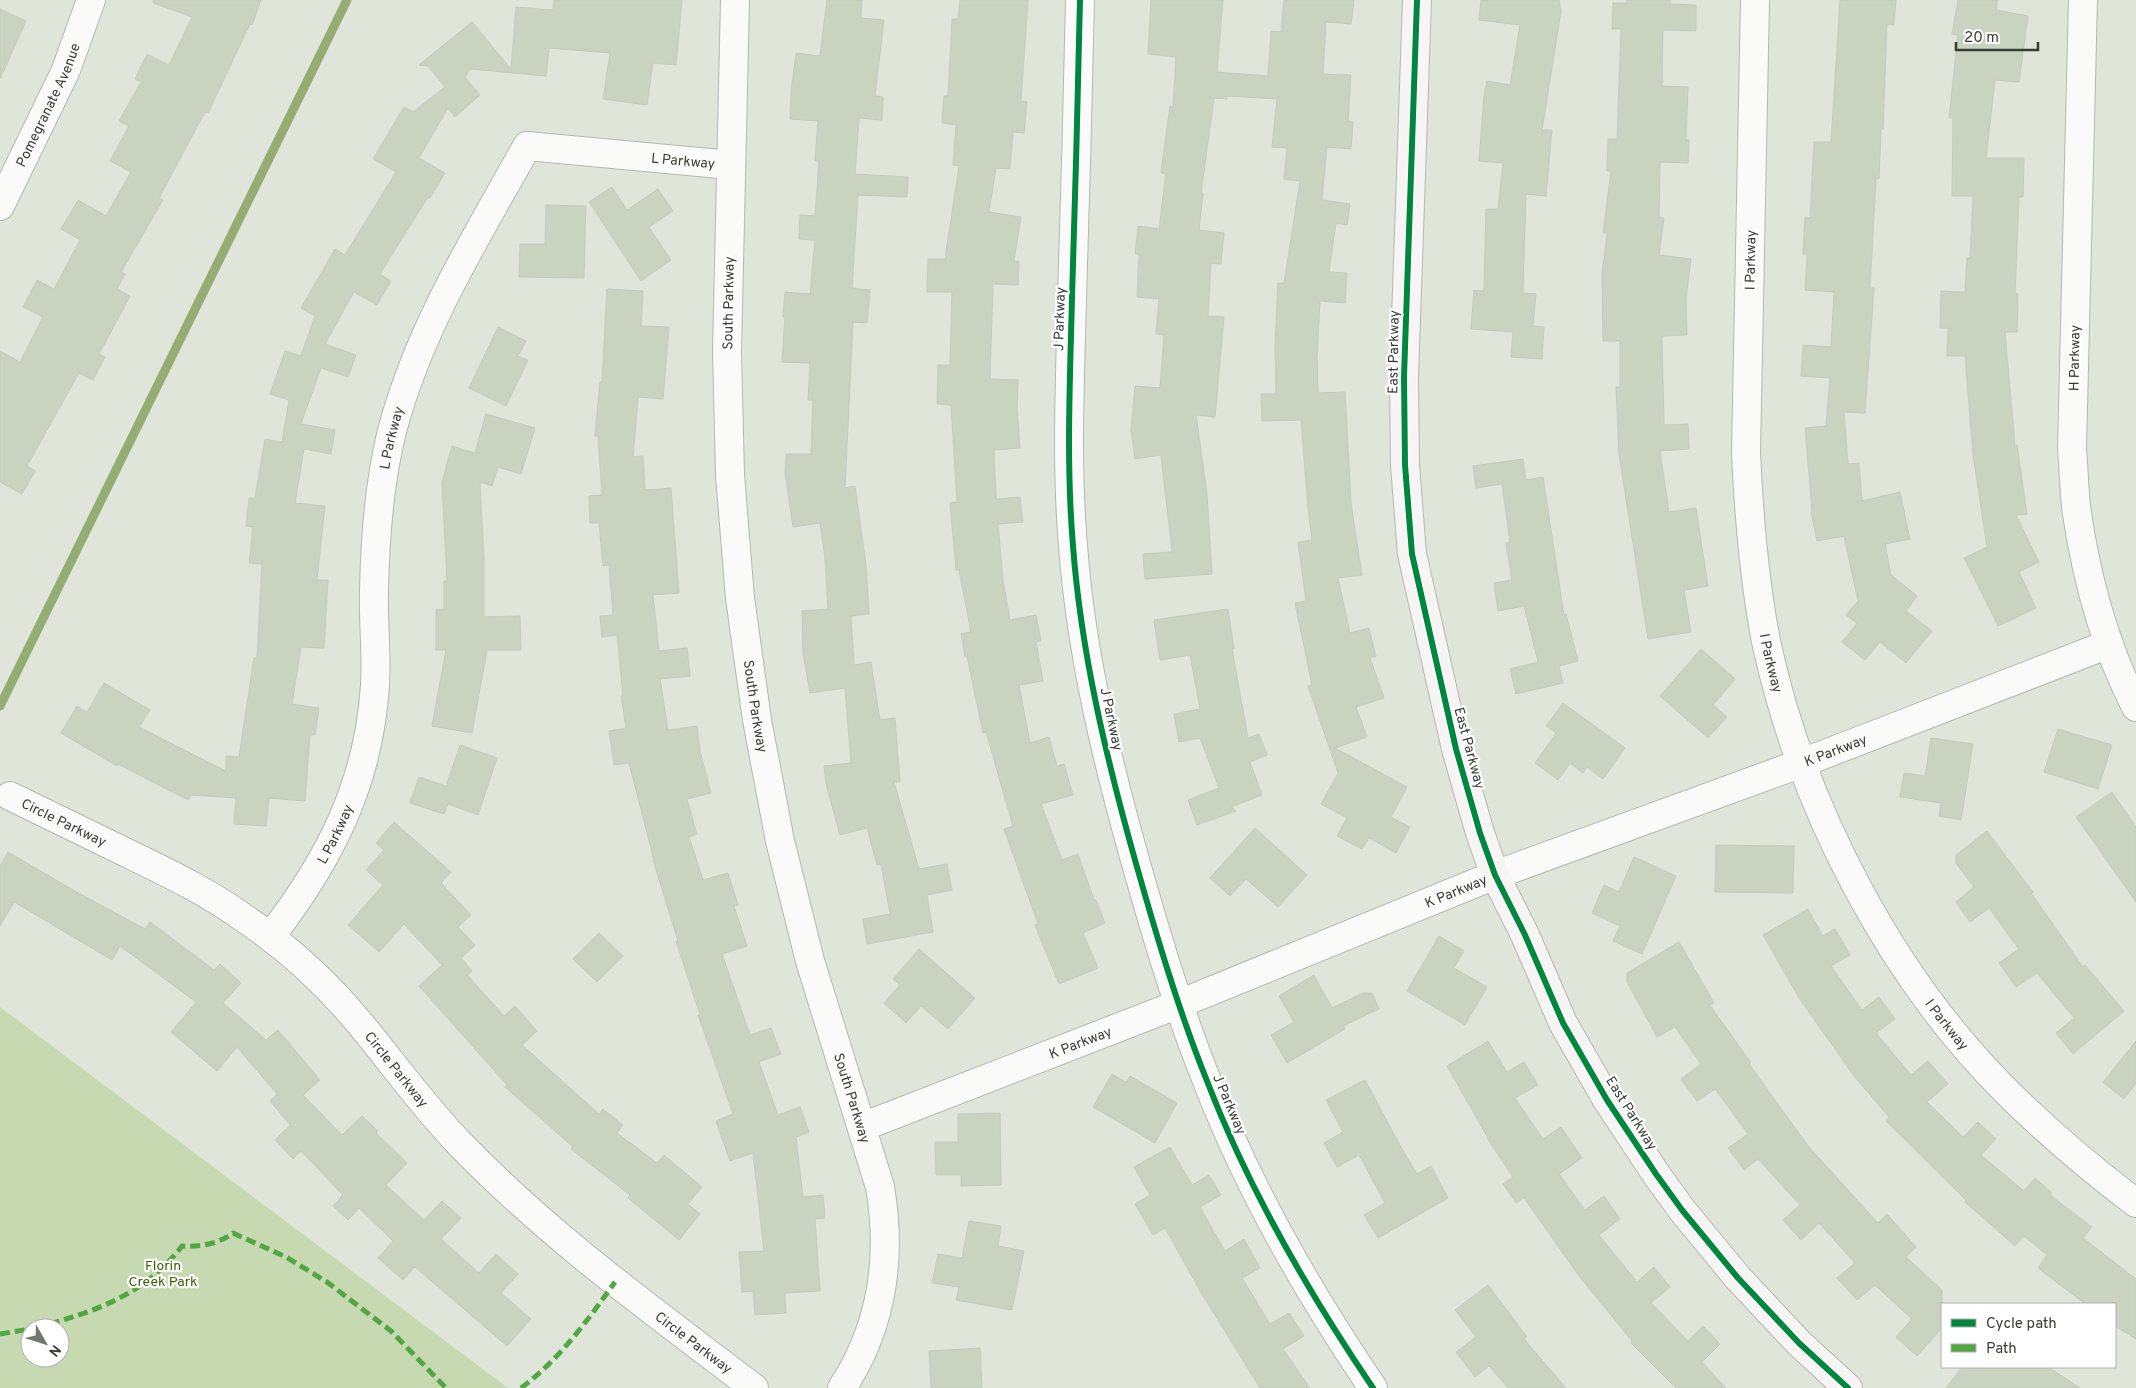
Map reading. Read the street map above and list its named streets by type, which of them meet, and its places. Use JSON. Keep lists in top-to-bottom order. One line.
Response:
{"streets":{"street":["Pomegranate Avenue","L Parkway","I Parkway","South Parkway","J Parkway","East Parkway","H Parkway","K Parkway","Circle Parkway"]},"crossings":[["L Parkway","South Parkway"],["L Parkway","Circle Parkway"],["I Parkway","K Parkway"],["South Parkway","K Parkway"],["J Parkway","K Parkway"],["East Parkway","K Parkway"],["H Parkway","K Parkway"]],"parks":["Florin Creek Park"],"legend":["Cycle path","Path"],"scale_bar":"20 m","north":"bottom right"}
